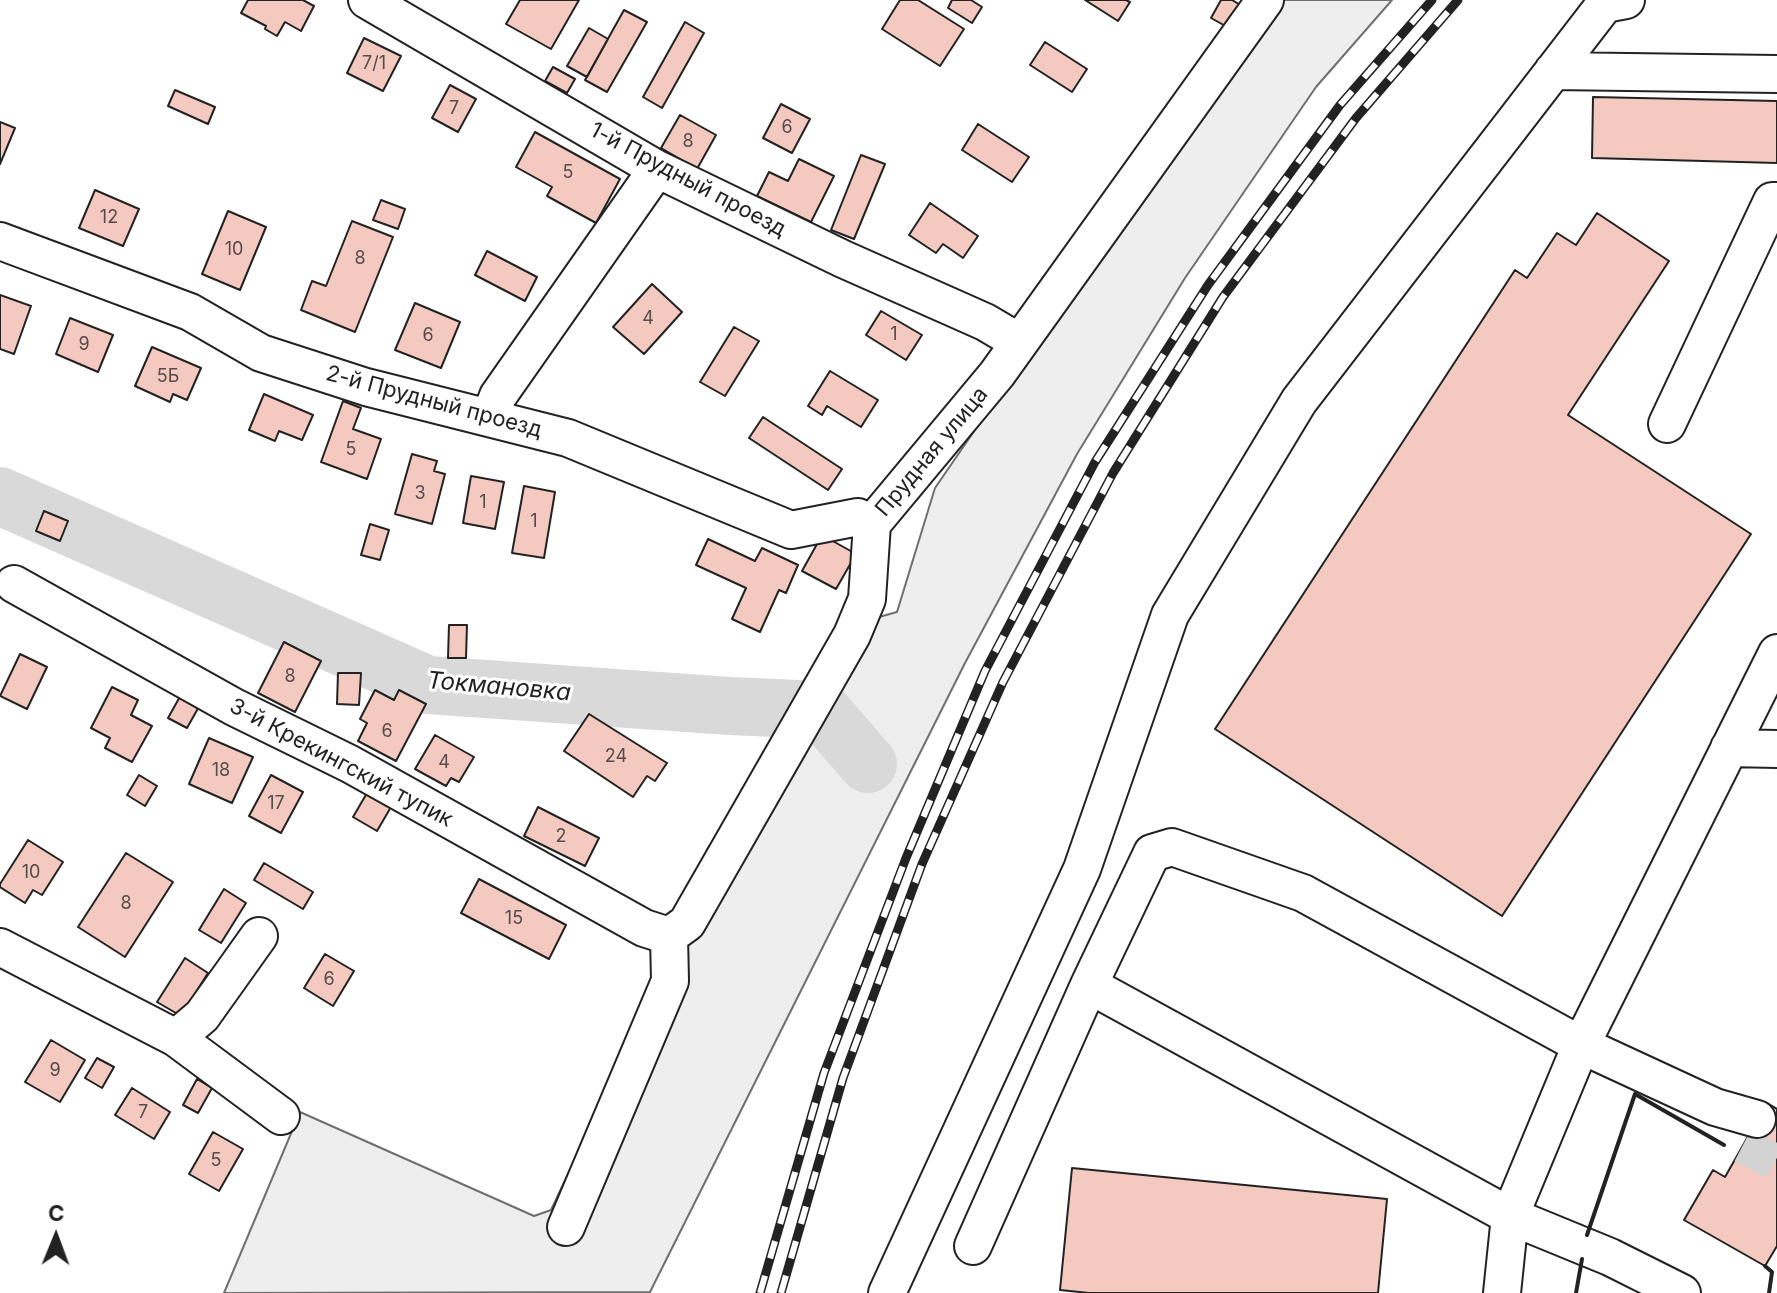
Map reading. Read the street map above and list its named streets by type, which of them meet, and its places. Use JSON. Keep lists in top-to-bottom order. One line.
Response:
{"streets":{"street":["1-й Прудный проезд","2-й Прудный проезд","Прудная улица","3-й Крекингский тупик"]},"crossings":[["1-й Прудный проезд","Прудная улица"],["2-й Прудный проезд","Прудная улица"],["Прудная улица","3-й Крекингский тупик"]],"water":["Токмановка"],"house_numbers":["7/1","7","6","8","5","12","10","8","4","1","6","9","5Б","5","3","1","1","8","6","24","4","18","17","2","10","8","15","6","9","7","5"],"north":"top"}
